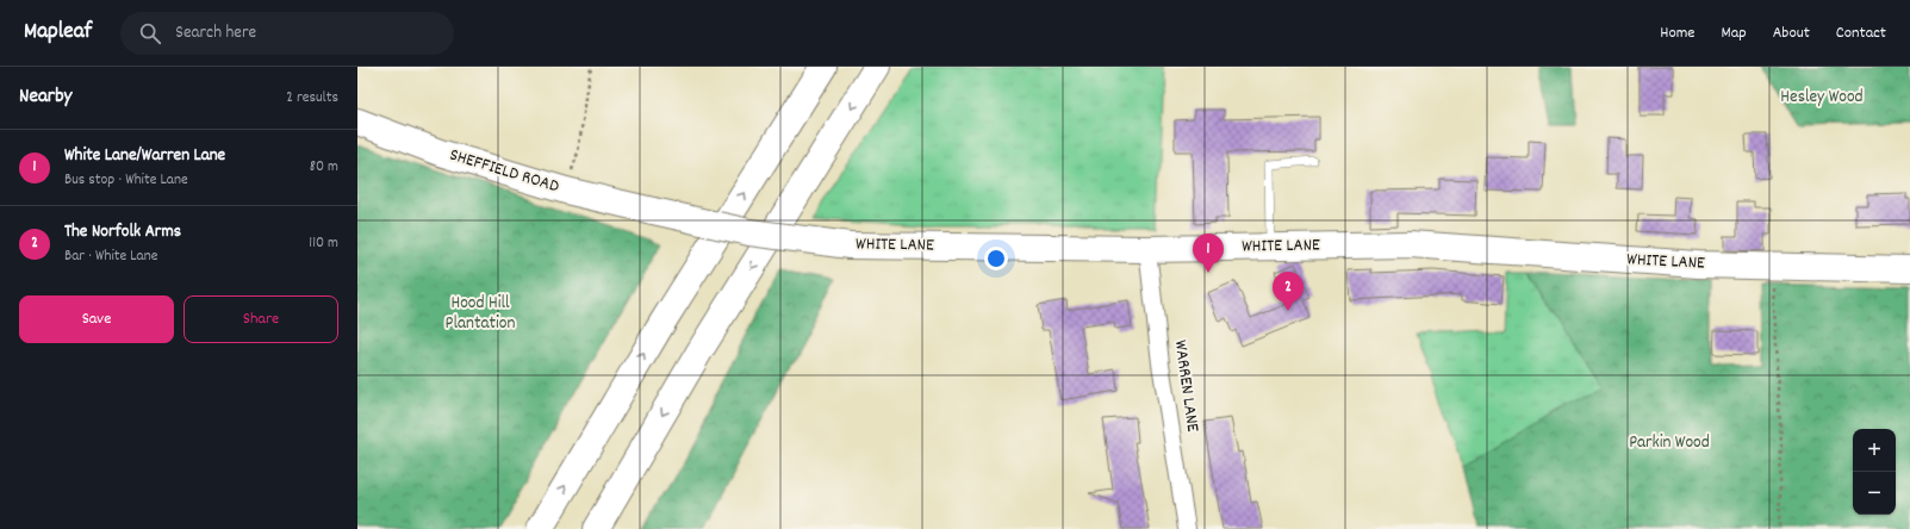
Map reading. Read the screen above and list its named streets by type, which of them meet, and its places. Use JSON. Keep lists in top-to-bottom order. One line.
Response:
{"streets":{"main road":["SHEFFIELD ROAD","WHITE LANE"],"street":["WARREN LANE"]},"crossings":[["SHEFFIELD ROAD","WHITE LANE"],["WHITE LANE","WARREN LANE"]],"parks":["Hesley Wood","Hood Hill Plantation","Parkin Wood"],"page":{"header":"Mapleaf","search":"Search here","nav":["Home","Map","About","Contact"],"heading":["Nearby","2 results"],"list":[{"mark":"1","name":"White Lane/Warren Lane","note":"Bus stop · White Lane","value":"80 m"},{"mark":"2","name":"The Norfolk Arms","note":"Bar · White Lane","value":"110 m"}],"pins":["1","2"],"buttons":["Save","Share"],"map_buttons":["+","−"]}}
